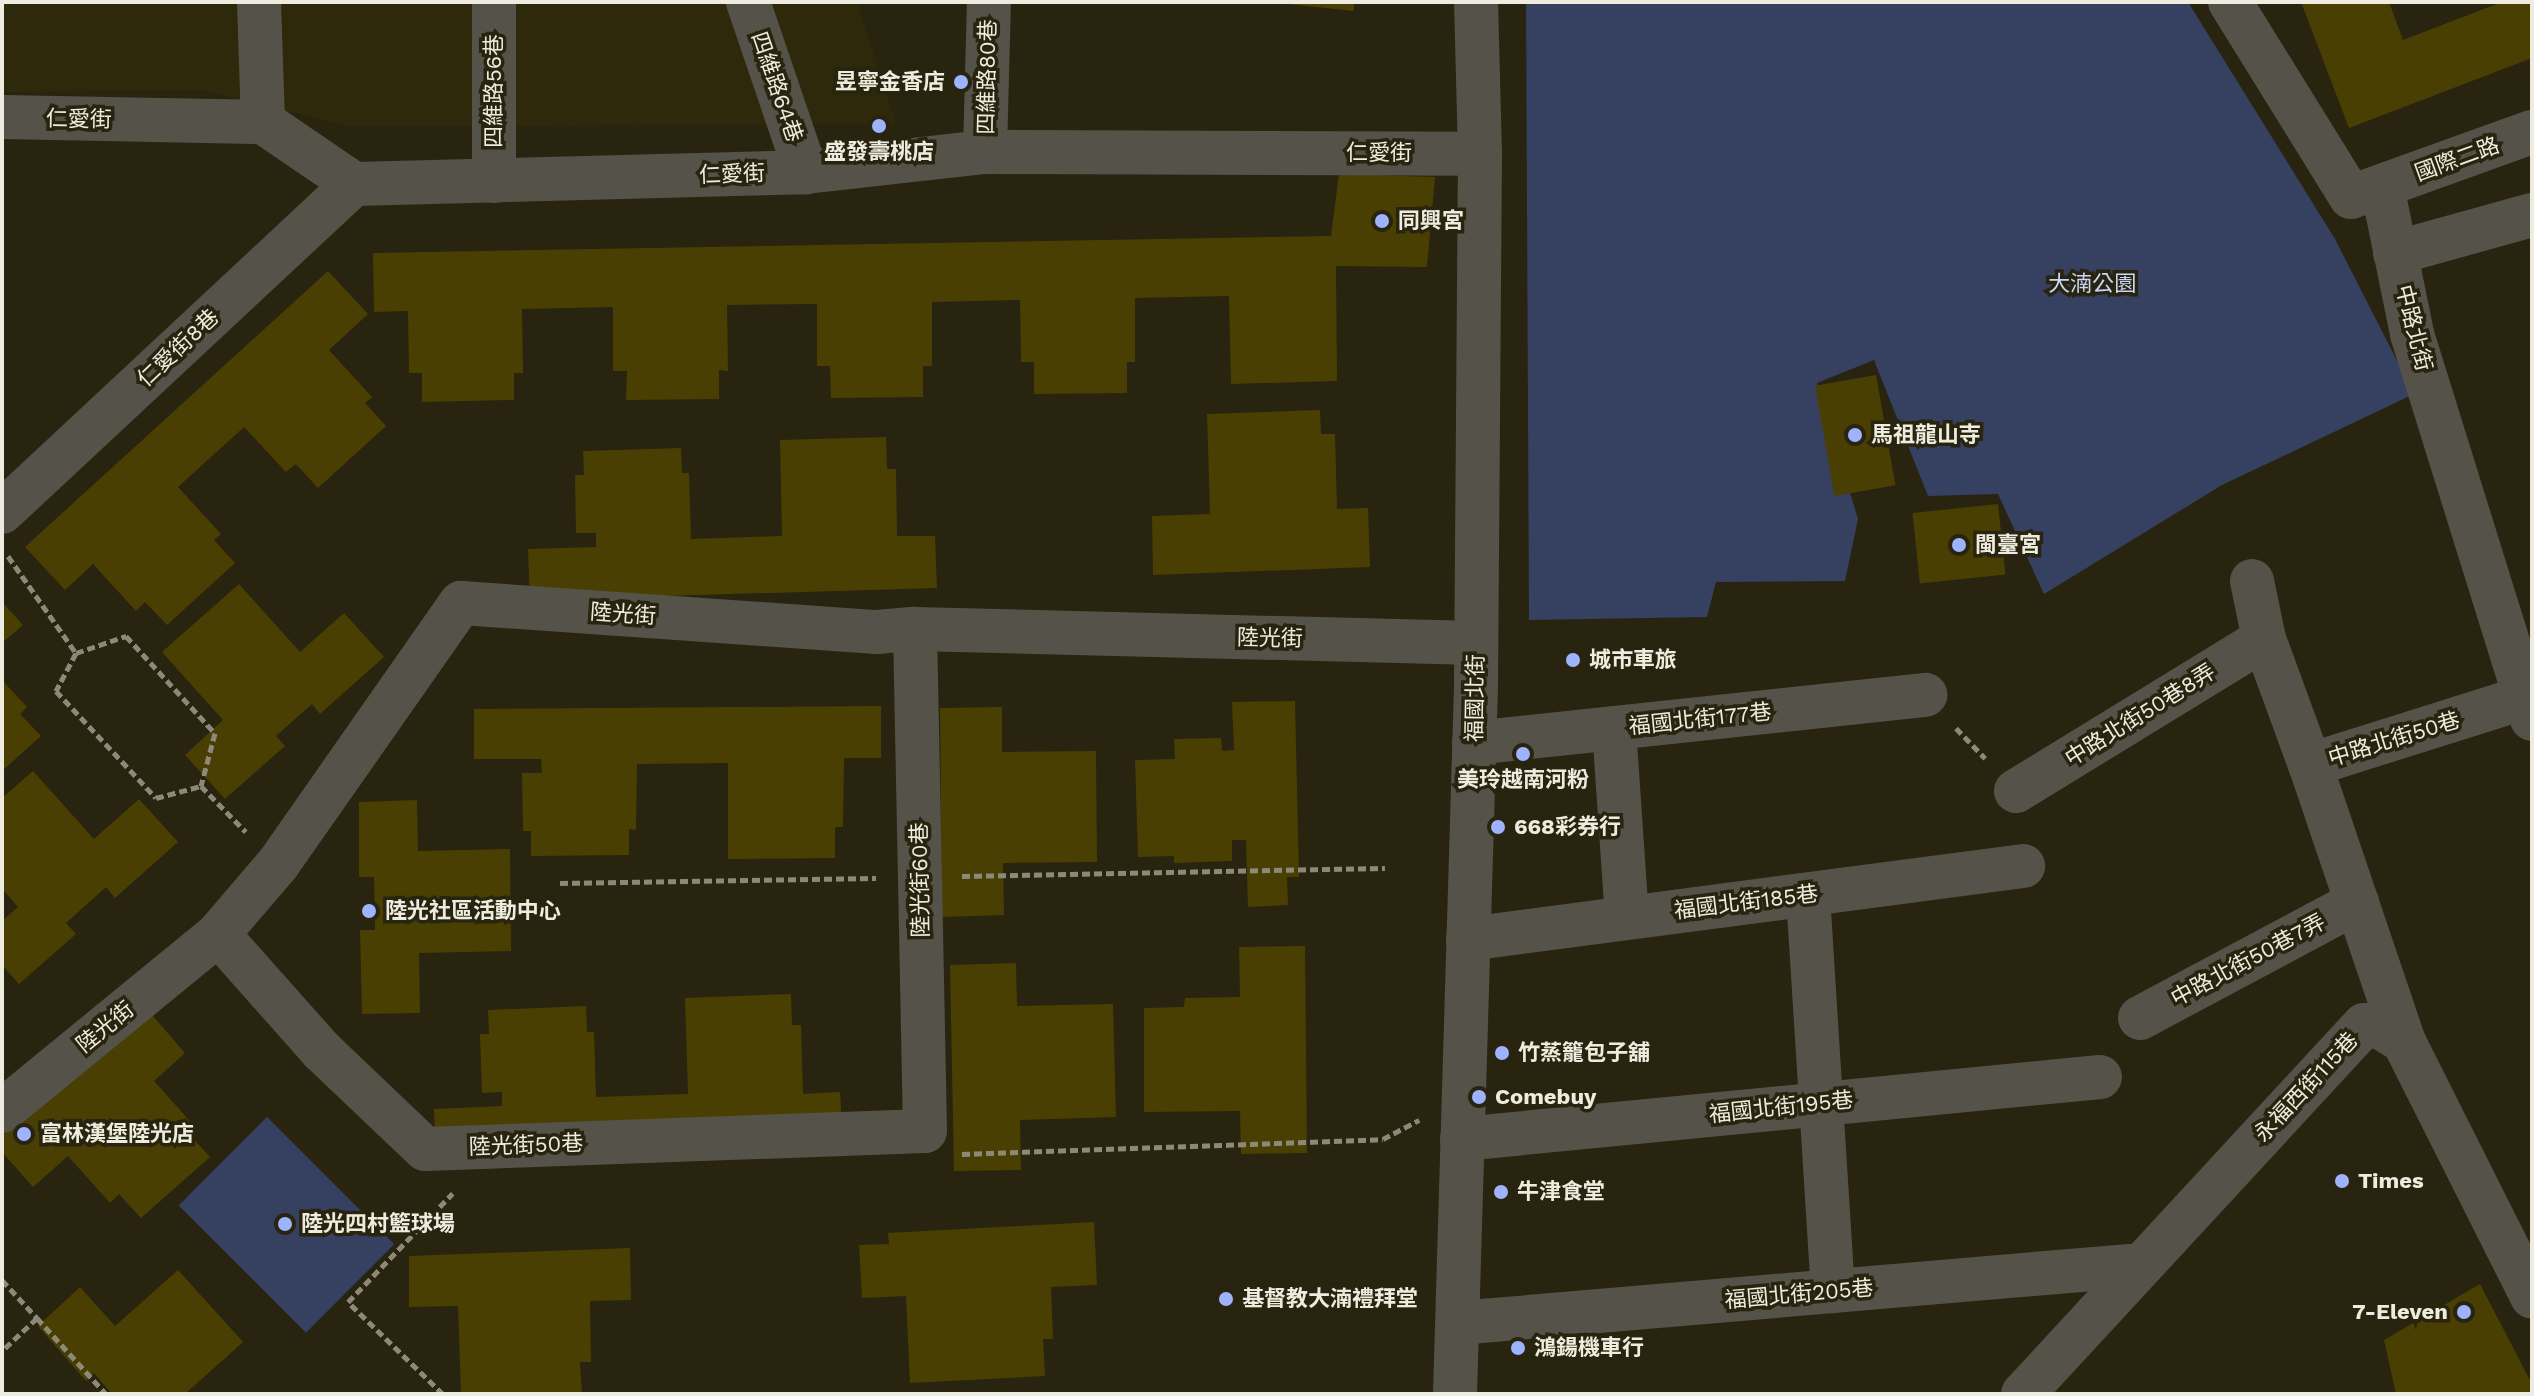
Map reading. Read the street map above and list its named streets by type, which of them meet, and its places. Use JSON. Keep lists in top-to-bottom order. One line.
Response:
{"streets":{"street":["四維路80巷","四維路64巷","四維路56巷","仁愛街","國際二路","中路北街","仁愛街8巷","陸光街","福國北街","中路北街50巷8弄","福國北街177巷","中路北街50巷","陸光街60巷","福國北街185巷","中路北街50巷7弄","永福西街115巷","福國北街195巷","陸光街50巷","福國北街205巷"]},"crossings":[["四維路80巷","仁愛街"],["四維路64巷","仁愛街"],["四維路56巷","仁愛街"],["仁愛街","仁愛街8巷"],["仁愛街","福國北街"],["國際二路","中路北街"],["中路北街","中路北街50巷"],["陸光街","福國北街"],["陸光街","陸光街60巷"],["陸光街","陸光街50巷"],["福國北街","福國北街177巷"],["福國北街","福國北街185巷"],["福國北街","福國北街195巷"],["福國北街","福國北街205巷"],["中路北街50巷","中路北街50巷7弄"],["中路北街50巷","永福西街115巷"],["陸光街60巷","陸光街50巷"],["永福西街115巷","福國北街205巷"]],"parks":["大湳公園"],"places":["昱寧金香店","盛發壽桃店","同興宮","馬祖龍山寺","閩臺宮","城市車旅","美玲越南河粉","668彩券行","陸光社區活動中心","竹蒸籠包子舖","Comebuy","富林漢堡陸光店","Times","牛津食堂","陸光四村籃球場","基督教大湳禮拜堂","7-Eleven","鴻鍚機車行"]}
